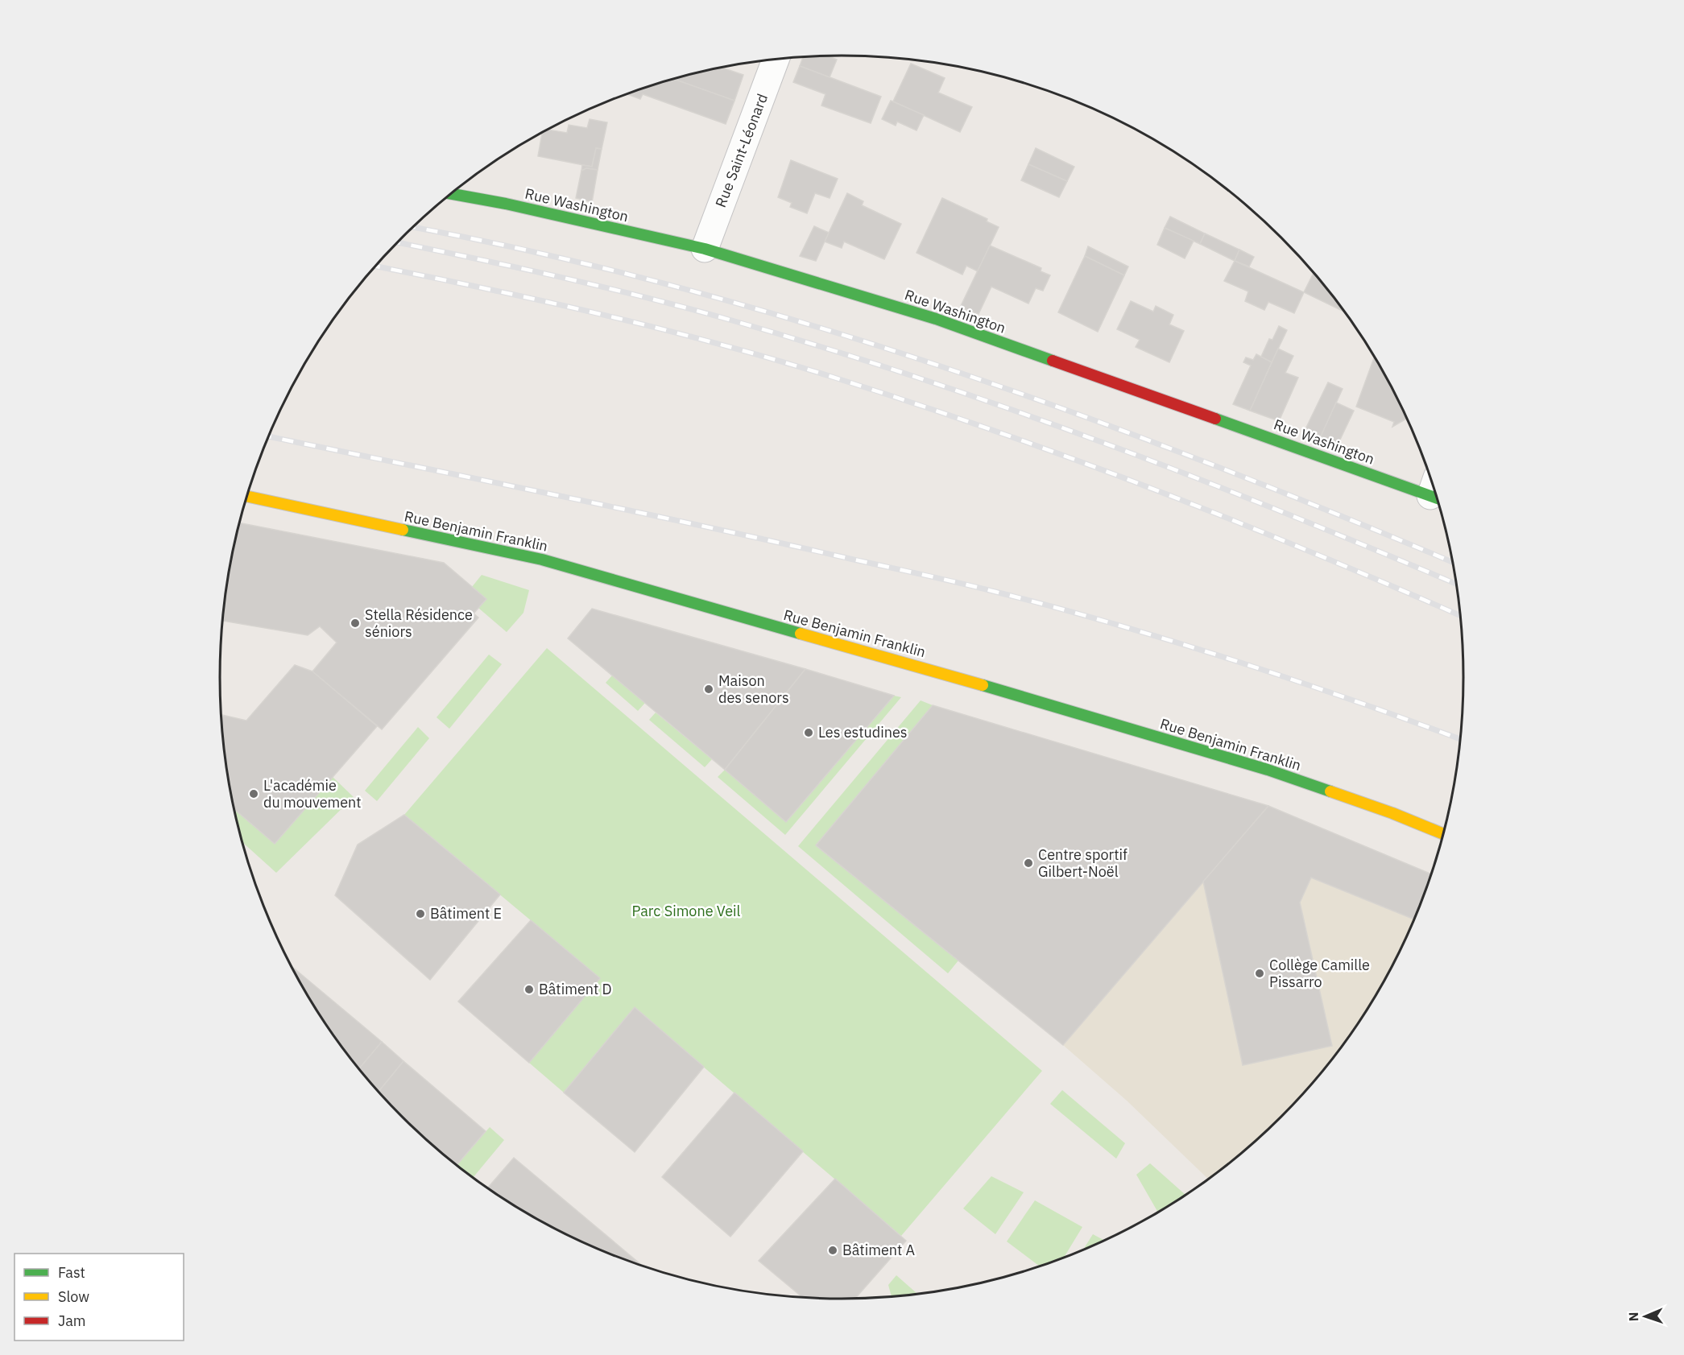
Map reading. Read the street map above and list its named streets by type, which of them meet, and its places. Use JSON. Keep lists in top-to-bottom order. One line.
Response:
{"streets":{"street":["Rue Saint-Léonard","Rue Washington","Rue Benjamin Franklin"]},"crossings":[["Rue Saint-Léonard","Rue Washington"]],"parks":["Parc Simone Veil"],"places":["Stella Résidence séniors","Maison des senors","Les estudines","L'académie du mouvement","Centre sportif Gilbert-Noël","Bâtiment E","Collège Camille Pissarro","Bâtiment D","Bâtiment A"],"legend":["Fast","Slow","Jam"],"north":"left"}
